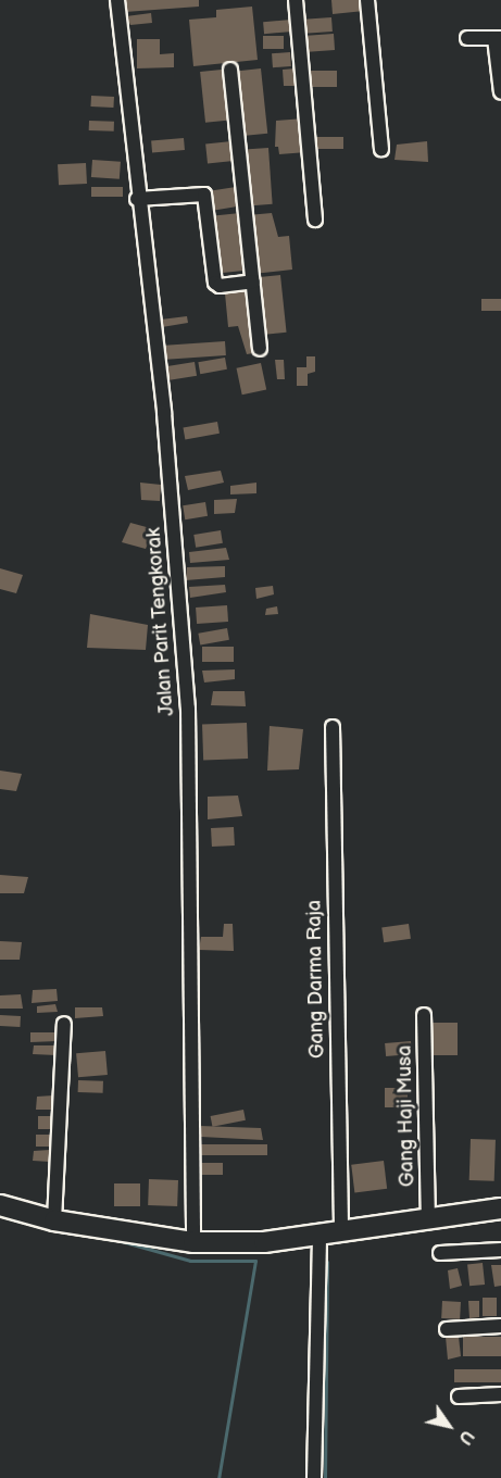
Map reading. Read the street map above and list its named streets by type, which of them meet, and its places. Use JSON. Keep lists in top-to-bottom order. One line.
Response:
{"streets":{"street":["Jalan Parit Tengkorak","Gang Darma Raja","Gang Haji Musa"]},"north":"bottom right"}
